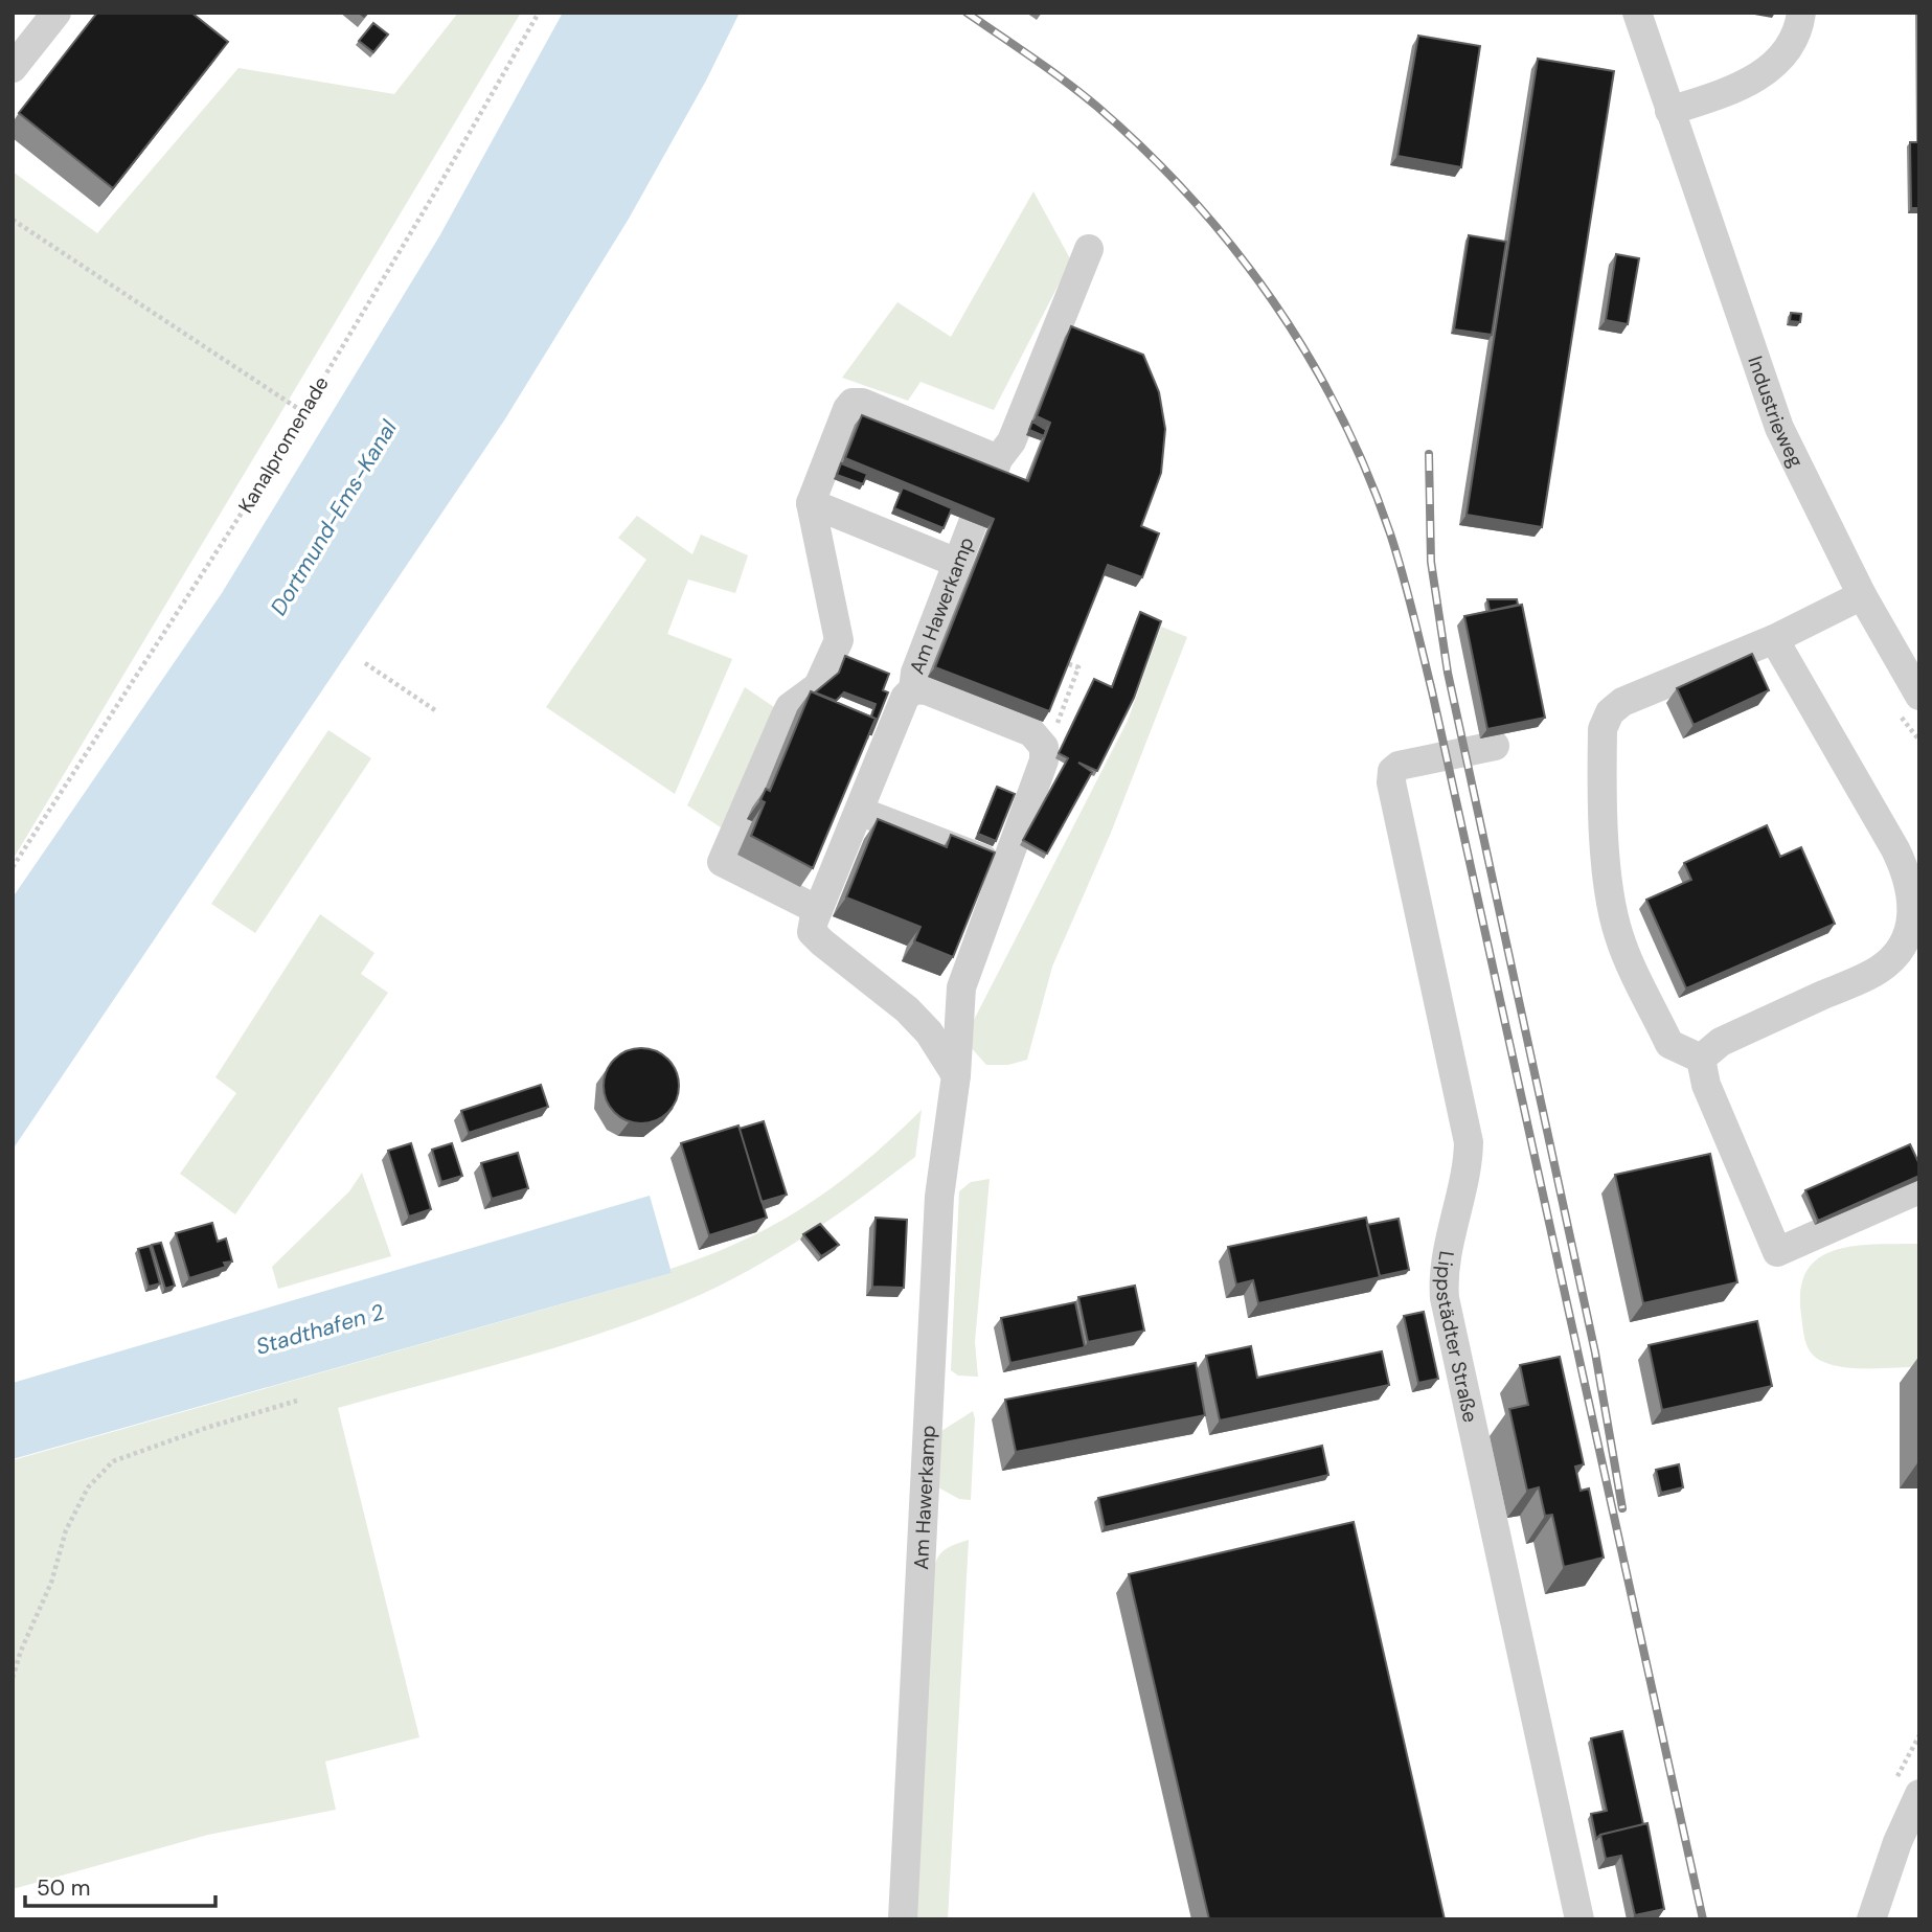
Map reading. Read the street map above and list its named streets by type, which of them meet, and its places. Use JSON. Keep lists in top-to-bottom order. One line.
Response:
{"streets":{"street":["Industrieweg","Am Hawerkamp","Lippstädter Straße"],"path":["Kanalpromenade"]},"water":["Dortmund-Ems-Kanal","Stadthafen 2"],"scale_bar":"50 m"}
